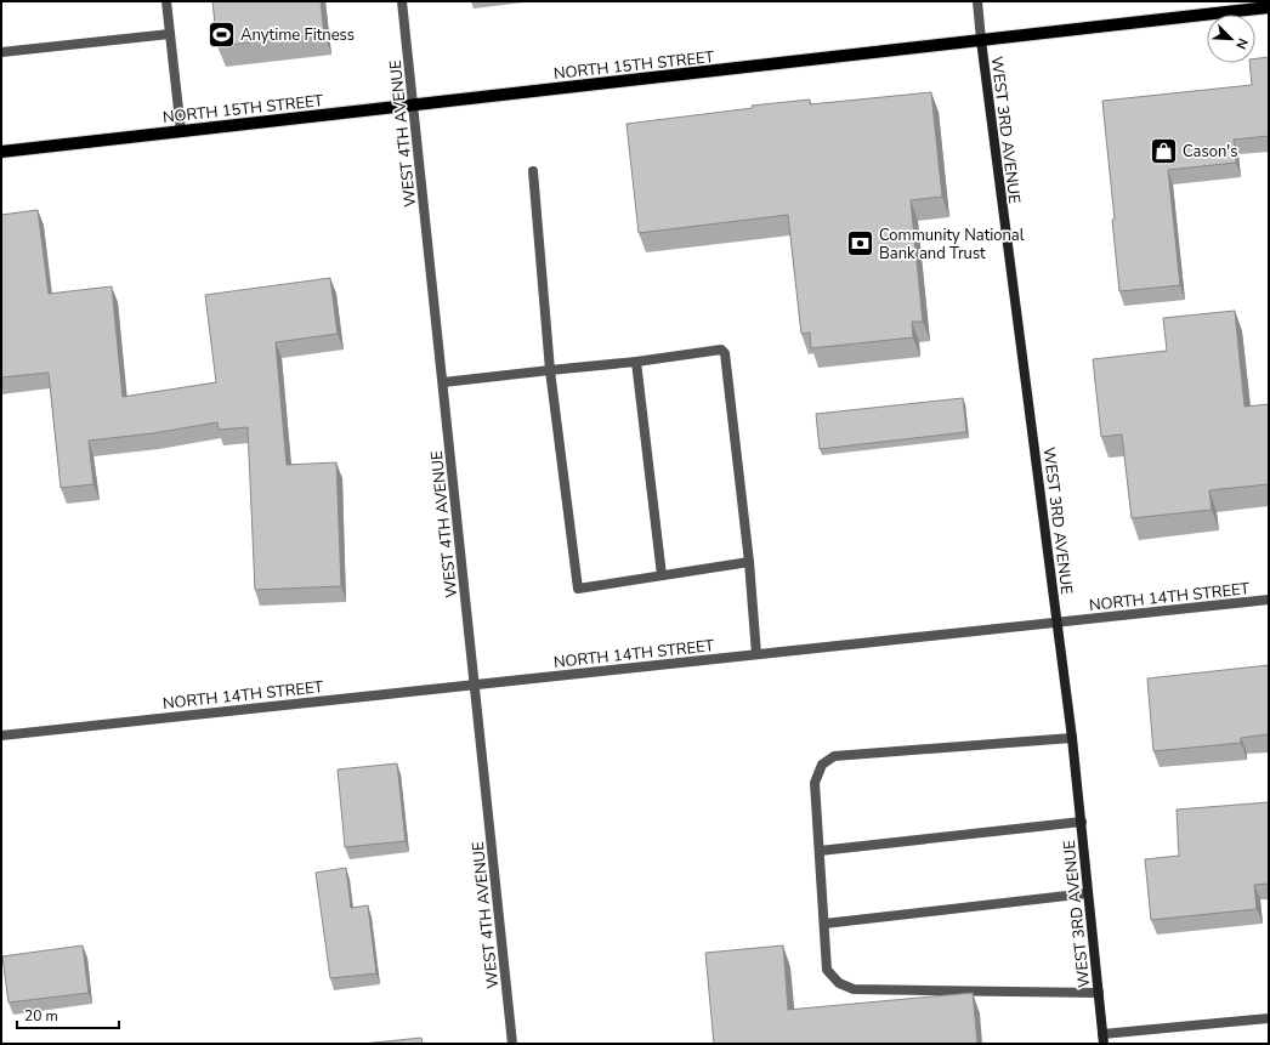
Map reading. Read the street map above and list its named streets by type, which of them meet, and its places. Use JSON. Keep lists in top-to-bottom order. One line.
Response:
{"streets":{"main road":["NORTH 15TH STREET","WEST 3RD AVENUE"],"street":["WEST 4TH AVENUE","NORTH 14TH STREET"]},"crossings":[["NORTH 15TH STREET","WEST 3RD AVENUE"],["NORTH 15TH STREET","WEST 4TH AVENUE"],["WEST 3RD AVENUE","NORTH 14TH STREET"],["WEST 4TH AVENUE","NORTH 14TH STREET"]],"places":{"sports":["Anytime Fitness"],"shop":["Cason's"],"bank":["Community National Bank and Trust"]},"scale_bar":"20 m","north":"bottom right"}
